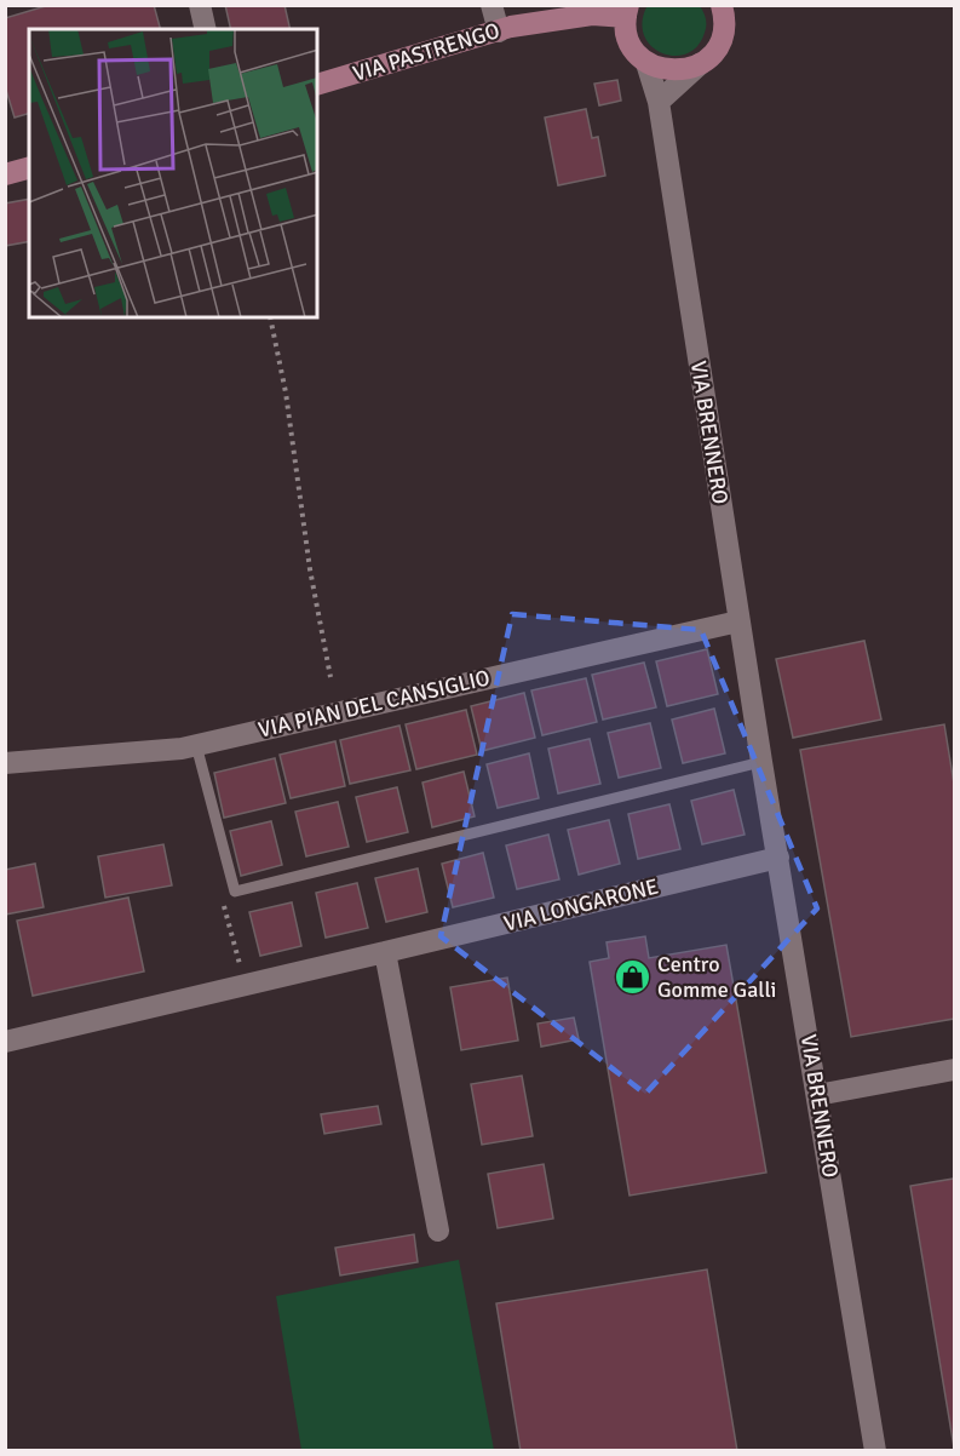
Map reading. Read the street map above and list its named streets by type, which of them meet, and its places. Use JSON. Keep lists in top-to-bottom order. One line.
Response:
{"streets":{"street":["VIA PASTRENGO","VIA BRENNERO","VIA PIAN DEL CANSIGLIO","VIA LONGARONE"]},"crossings":[["VIA BRENNERO","VIA PIAN DEL CANSIGLIO"],["VIA BRENNERO","VIA LONGARONE"]],"places":{"shop":["Centro Gomme Galli"]}}
